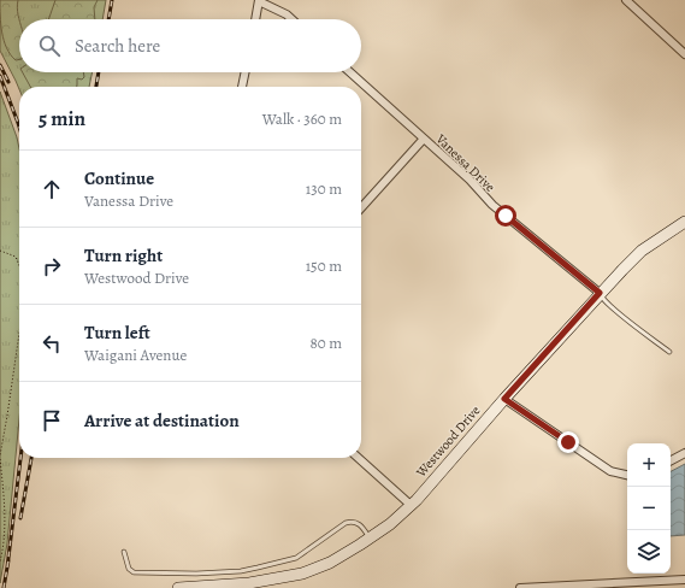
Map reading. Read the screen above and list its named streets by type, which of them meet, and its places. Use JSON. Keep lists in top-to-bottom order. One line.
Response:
{"streets":{"main road":["Westwood Drive"],"street":["Vanessa Drive"]},"crossings":[["Vanessa Drive","Westwood Drive"]],"page":{"search":"Search here","heading":["5 min","Walk · 360 m"],"list":[["Continue","Vanessa Drive","130 m"],["Turn right","Westwood Drive","150 m"],["Turn left","Waigani Avenue","80 m"],"Arrive at destination"],"map_buttons":["+","−"]}}
